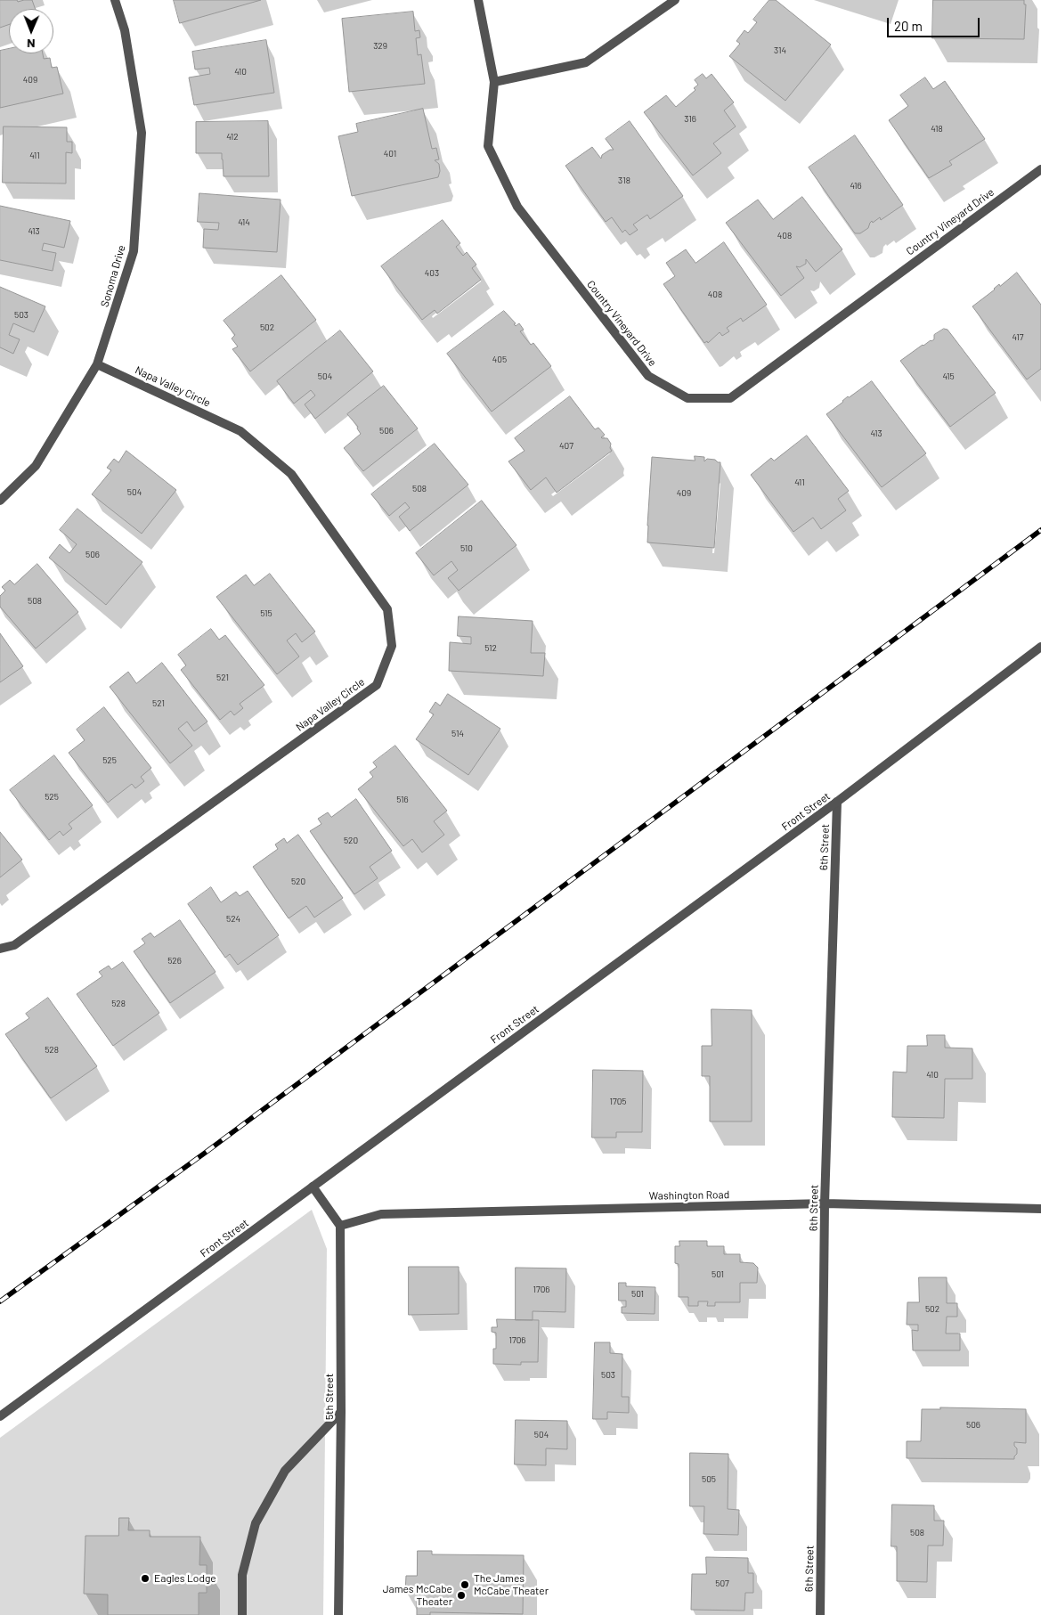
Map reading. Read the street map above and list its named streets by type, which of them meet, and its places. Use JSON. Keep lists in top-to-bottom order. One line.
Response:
{"streets":{"street":["Country Vineyard Drive","Sonoma Drive","Napa Valley Circle","Front Street","6th Street","Washington Road","5th Street"]},"crossings":[["Sonoma Drive","Napa Valley Circle"],["Front Street","6th Street"],["6th Street","Washington Road"],["Washington Road","5th Street"]],"places":["Eagles Lodge","The James McCabe Theater","James McCabe Theater"],"house_numbers":["329","314","410","409","316","418","412","401","411","318","416","414","413","408","403","408","503","502","417","405","504","415","506","413","407","411","508","504","409","510","506","508","515","512","521","521","514","525","525","516","520","520","524","526","528","528","410","1705","501","1706","501","502","1706","503","506","504","505","508","507"],"scale_bar":"20 m","north":"bottom"}
